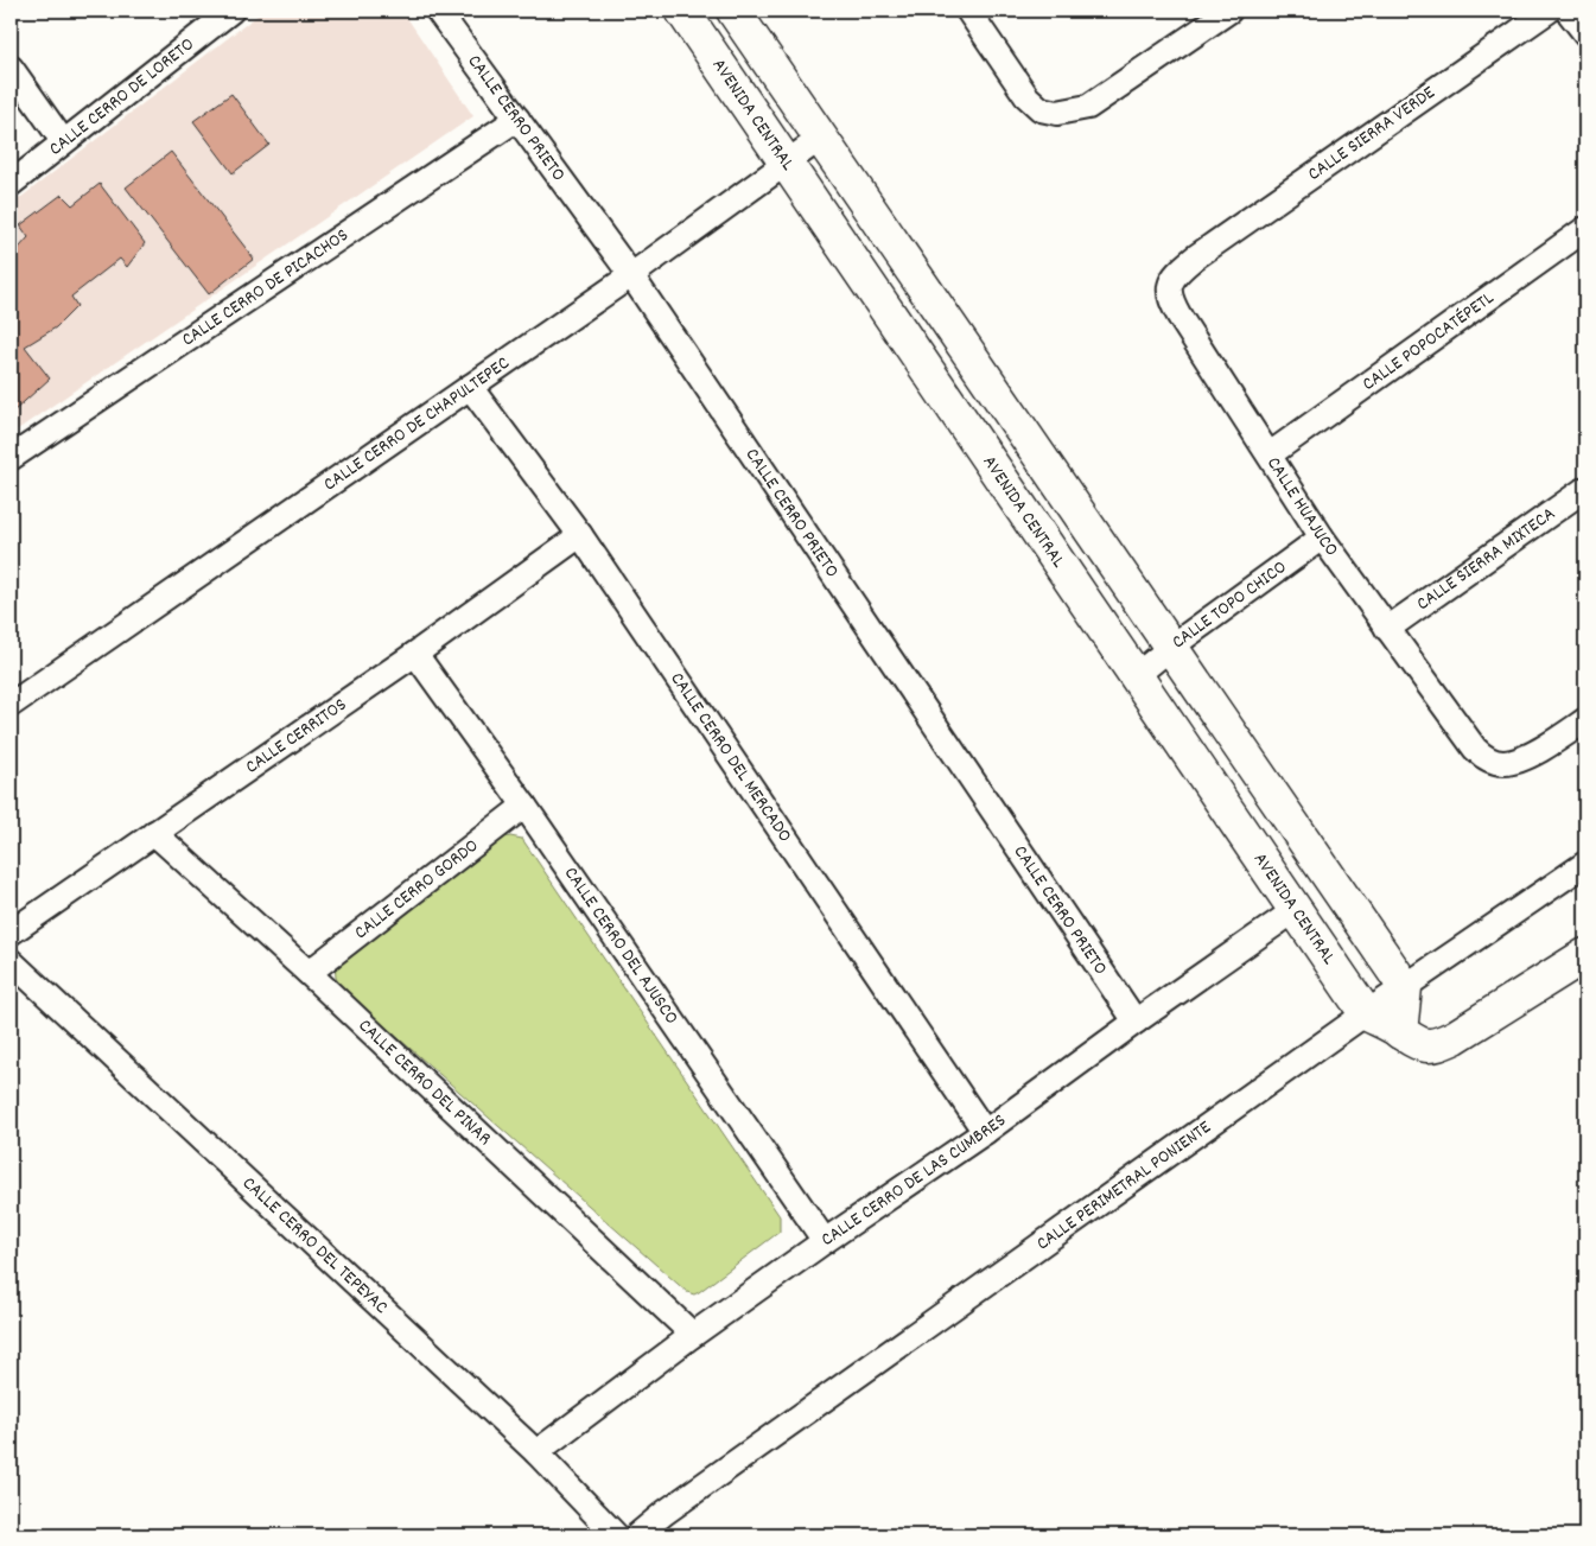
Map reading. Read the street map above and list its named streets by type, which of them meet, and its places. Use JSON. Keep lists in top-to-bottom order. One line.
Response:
{"streets":{"street":["CALLE CERRO DE LORETO","AVENIDA CENTRAL","CALLE CERRO PRIETO","CALLE SIERRA VERDE","CALLE CERRO DE PICACHOS","CALLE POPOCATÉPETL","CALLE CERRO DE CHAPULTEPEC","CALLE HUAJUCO","CALLE SIERRA MIXTECA","CALLE TOPO CHICO","CALLE CERRITOS","CALLE CERRO DEL MERCADO","CALLE CERRO GORDO","CALLE CERRO DEL AJUSCO","CALLE CERRO DEL PINAR","CALLE CERRO DE LAS CUMBRES","CALLE PERIMETRAL PONIENTE","CALLE CERRO DEL TEPEYAC"]},"crossings":[["AVENIDA CENTRAL","CALLE CERRO DE CHAPULTEPEC"],["AVENIDA CENTRAL","CALLE TOPO CHICO"],["AVENIDA CENTRAL","CALLE CERRO DE LAS CUMBRES"],["AVENIDA CENTRAL","CALLE PERIMETRAL PONIENTE"],["CALLE CERRO PRIETO","CALLE CERRO DE PICACHOS"],["CALLE CERRO PRIETO","CALLE CERRO DE CHAPULTEPEC"],["CALLE CERRO PRIETO","CALLE CERRO DE LAS CUMBRES"],["CALLE SIERRA VERDE","CALLE HUAJUCO"],["CALLE POPOCATÉPETL","CALLE HUAJUCO"],["CALLE CERRO DE CHAPULTEPEC","CALLE CERRO DEL MERCADO"],["CALLE HUAJUCO","CALLE SIERRA MIXTECA"],["CALLE HUAJUCO","CALLE TOPO CHICO"],["CALLE CERRITOS","CALLE CERRO DEL MERCADO"],["CALLE CERRITOS","CALLE CERRO DEL AJUSCO"],["CALLE CERRITOS","CALLE CERRO DEL PINAR"],["CALLE CERRO DEL MERCADO","CALLE CERRO DE LAS CUMBRES"],["CALLE CERRO GORDO","CALLE CERRO DEL AJUSCO"],["CALLE CERRO GORDO","CALLE CERRO DEL PINAR"],["CALLE CERRO DEL AJUSCO","CALLE CERRO DE LAS CUMBRES"],["CALLE CERRO DEL PINAR","CALLE CERRO DE LAS CUMBRES"],["CALLE CERRO DE LAS CUMBRES","CALLE CERRO DEL TEPEYAC"]]}
